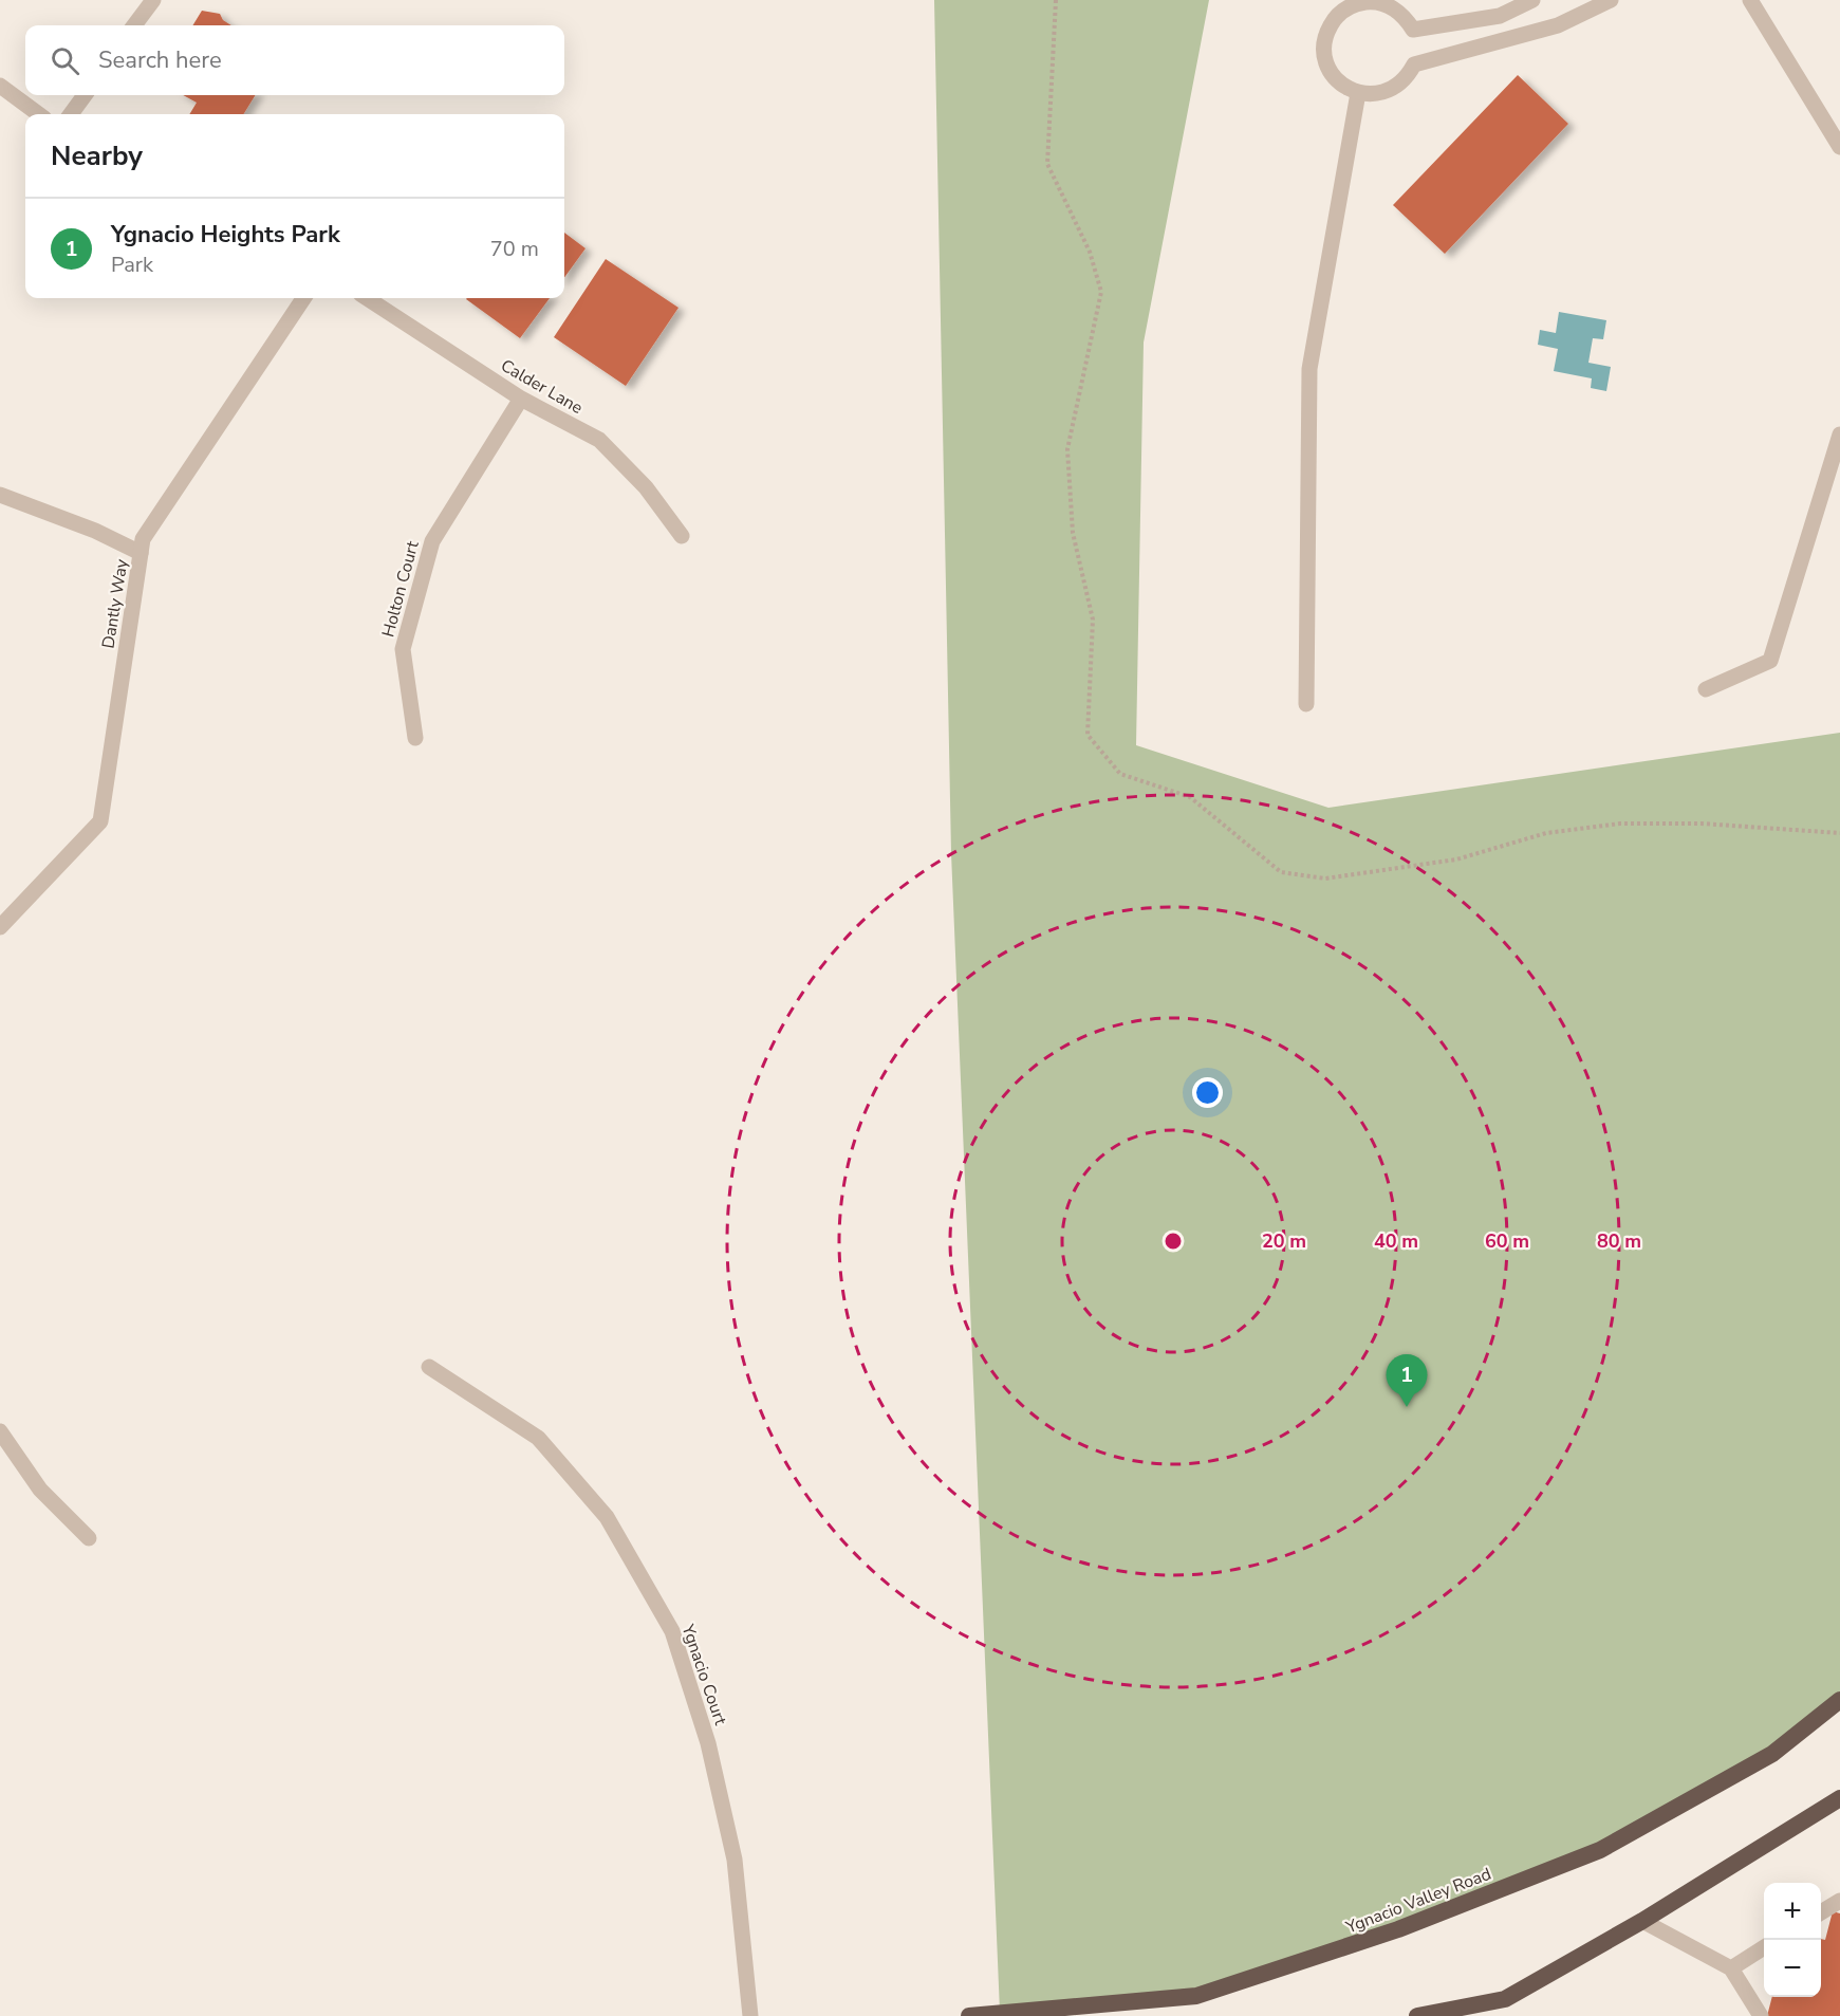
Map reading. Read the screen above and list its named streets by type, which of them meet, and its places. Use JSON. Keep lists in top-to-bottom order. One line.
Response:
{"streets":{"highway":["Ygnacio Valley Road"],"street":["Calder Lane","Holton Court","Dantly Way","Ygnacio Court"]},"crossings":[["Calder Lane","Holton Court"]],"page":{"search":"Search here","heading":"Nearby","list":[{"mark":"1","name":"Ygnacio Heights Park","note":"Park","value":"70 m"}],"pins":"1","map_buttons":["+","−"]},"rings":["20 m","40 m","60 m","80 m"]}
